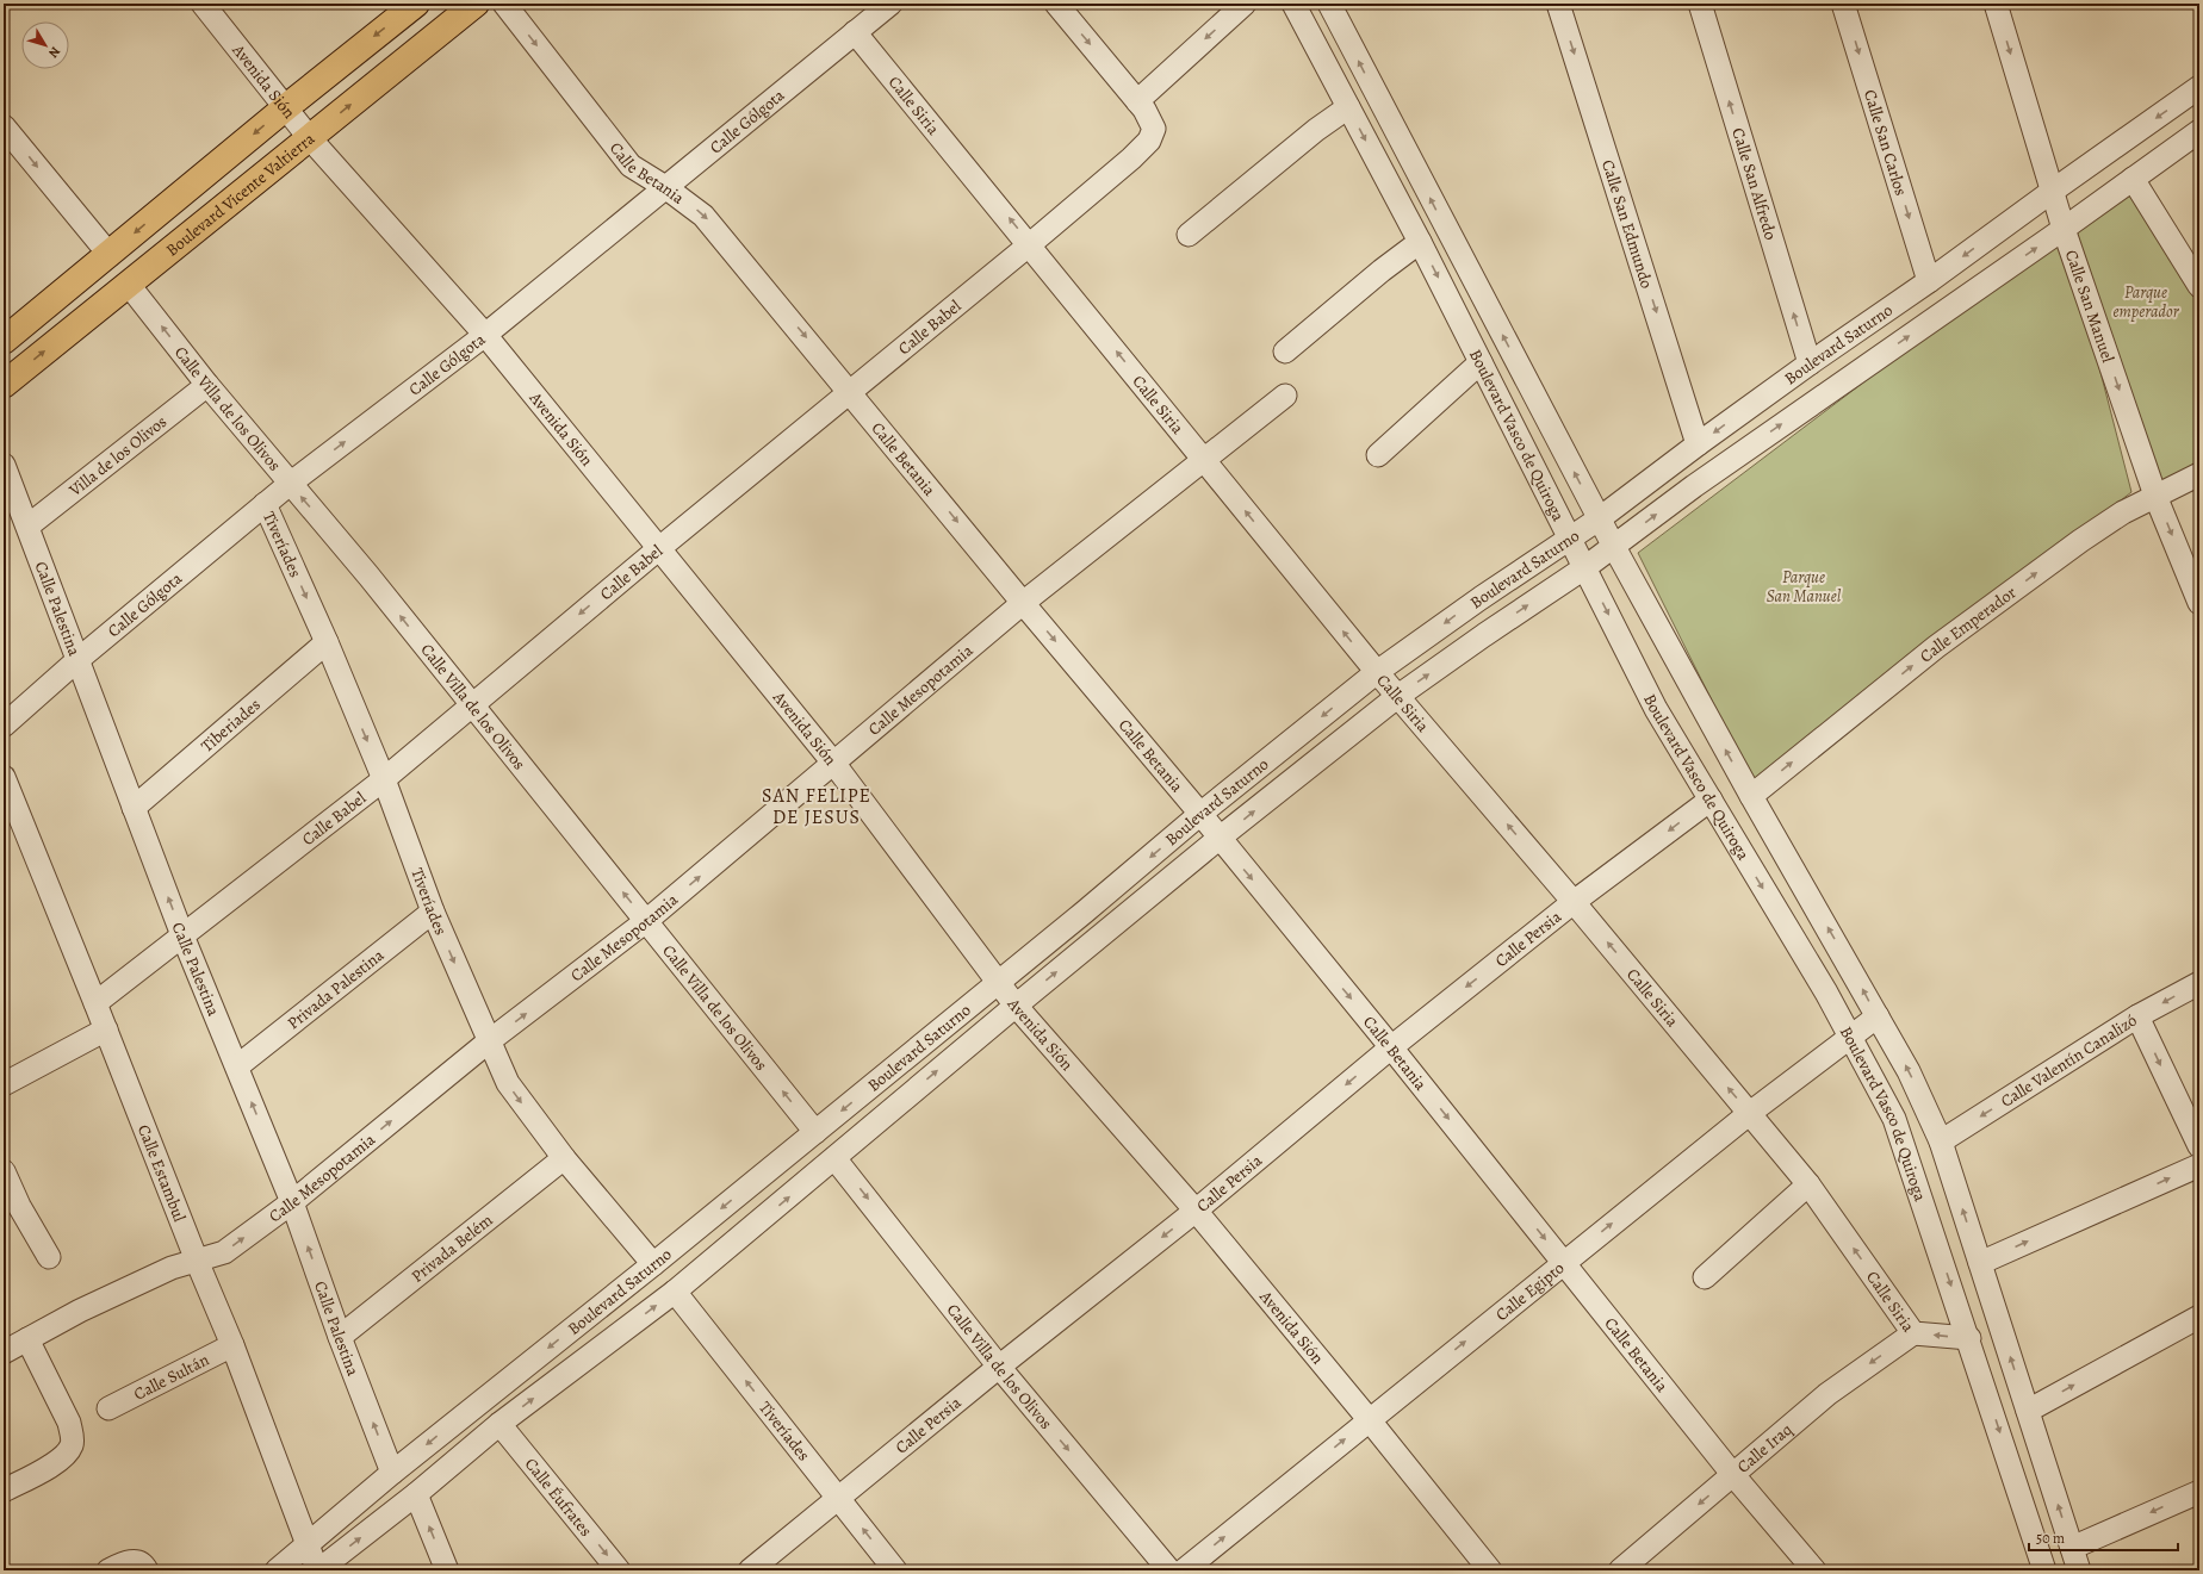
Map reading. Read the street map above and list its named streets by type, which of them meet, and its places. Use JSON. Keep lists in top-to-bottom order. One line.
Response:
{"streets":{"main road":["Boulevard Vicente Valtierra"],"street":["Avenida Sión","Calle Siria","Calle Gólgota","Calle San Carlos","Calle Betania","Calle San Alfredo","Calle San Edmundo","Calle San Manuel","Calle Babel","Boulevard Saturno","Calle Villa de los Olivos","Boulevard Vasco de Quiroga","Villa de los Olivos","Tiveríades","Calle Palestina","Calle Emperador","Calle Mesopotamia","Tiberiades","Calle Persia","Privada Palestina","Calle Valentín Canalizó","Calle Estambul","Privada Belém","Calle Egipto","Calle Sultán","Calle Iraq","Calle Éufrates"]},"crossings":[["Avenida Sión","Calle Gólgota"],["Avenida Sión","Boulevard Vicente Valtierra"],["Avenida Sión","Calle Babel"],["Avenida Sión","Boulevard Saturno"],["Avenida Sión","Calle Mesopotamia"],["Avenida Sión","Calle Persia"],["Avenida Sión","Calle Egipto"],["Calle Siria","Calle Gólgota"],["Calle Siria","Calle Babel"],["Calle Siria","Boulevard Saturno"],["Calle Siria","Boulevard Vasco de Quiroga"],["Calle Siria","Calle Mesopotamia"],["Calle Siria","Calle Persia"],["Calle Siria","Calle Egipto"],["Calle Siria","Calle Iraq"],["Calle Gólgota","Calle Betania"],["Calle Gólgota","Calle Villa de los Olivos"],["Calle Gólgota","Tiveríades"],["Calle Gólgota","Calle Palestina"],["Calle San Carlos","Boulevard Saturno"],["Calle Betania","Calle Babel"],["Calle Betania","Boulevard Saturno"],["Calle Betania","Calle Mesopotamia"],["Calle Betania","Calle Persia"],["Calle Betania","Calle Egipto"],["Calle Betania","Calle Iraq"],["Calle San Alfredo","Boulevard Saturno"],["Boulevard Vicente Valtierra","Calle Villa de los Olivos"],["Calle San Edmundo","Boulevard Saturno"],["Calle San Manuel","Boulevard Saturno"],["Calle San Manuel","Calle Emperador"],["Calle Babel","Calle Villa de los Olivos"],["Calle Babel","Tiveríades"],["Calle Babel","Calle Palestina"],["Calle Babel","Calle Estambul"],["Boulevard Saturno","Calle Villa de los Olivos"],["Boulevard Saturno","Boulevard Vasco de Quiroga"],["Boulevard Saturno","Tiveríades"],["Boulevard Saturno","Calle Palestina"],["Boulevard Saturno","Calle Estambul"],["Boulevard Saturno","Calle Éufrates"],["Calle Villa de los Olivos","Villa de los Olivos"],["Calle Villa de los Olivos","Calle Mesopotamia"],["Calle Villa de los Olivos","Calle Persia"],["Boulevard Vasco de Quiroga","Calle Emperador"],["Boulevard Vasco de Quiroga","Calle Persia"],["Boulevard Vasco de Quiroga","Calle Valentín Canalizó"],["Boulevard Vasco de Quiroga","Calle Egipto"],["Villa de los Olivos","Calle Palestina"],["Tiveríades","Calle Mesopotamia"],["Tiveríades","Tiberiades"],["Tiveríades","Calle Persia"],["Tiveríades","Privada Palestina"],["Tiveríades","Privada Belém"],["Calle Palestina","Calle Mesopotamia"],["Calle Palestina","Tiberiades"],["Calle Palestina","Privada Palestina"],["Calle Palestina","Privada Belém"],["Calle Mesopotamia","Calle Estambul"],["Calle Estambul","Calle Sultán"]],"one_way":["Calle Siria","Calle San Carlos","Calle Betania","Calle San Alfredo","Calle San Edmundo","Calle San Manuel","Calle Palestina","Calle Emperador","Calle Mesopotamia","Calle Persia","Calle Egipto"],"districts":["SAN FELIPE DE JESUS"],"parks":["Parque emperador","Parque San Manuel"],"scale_bar":"50 m","north":"bottom right"}
